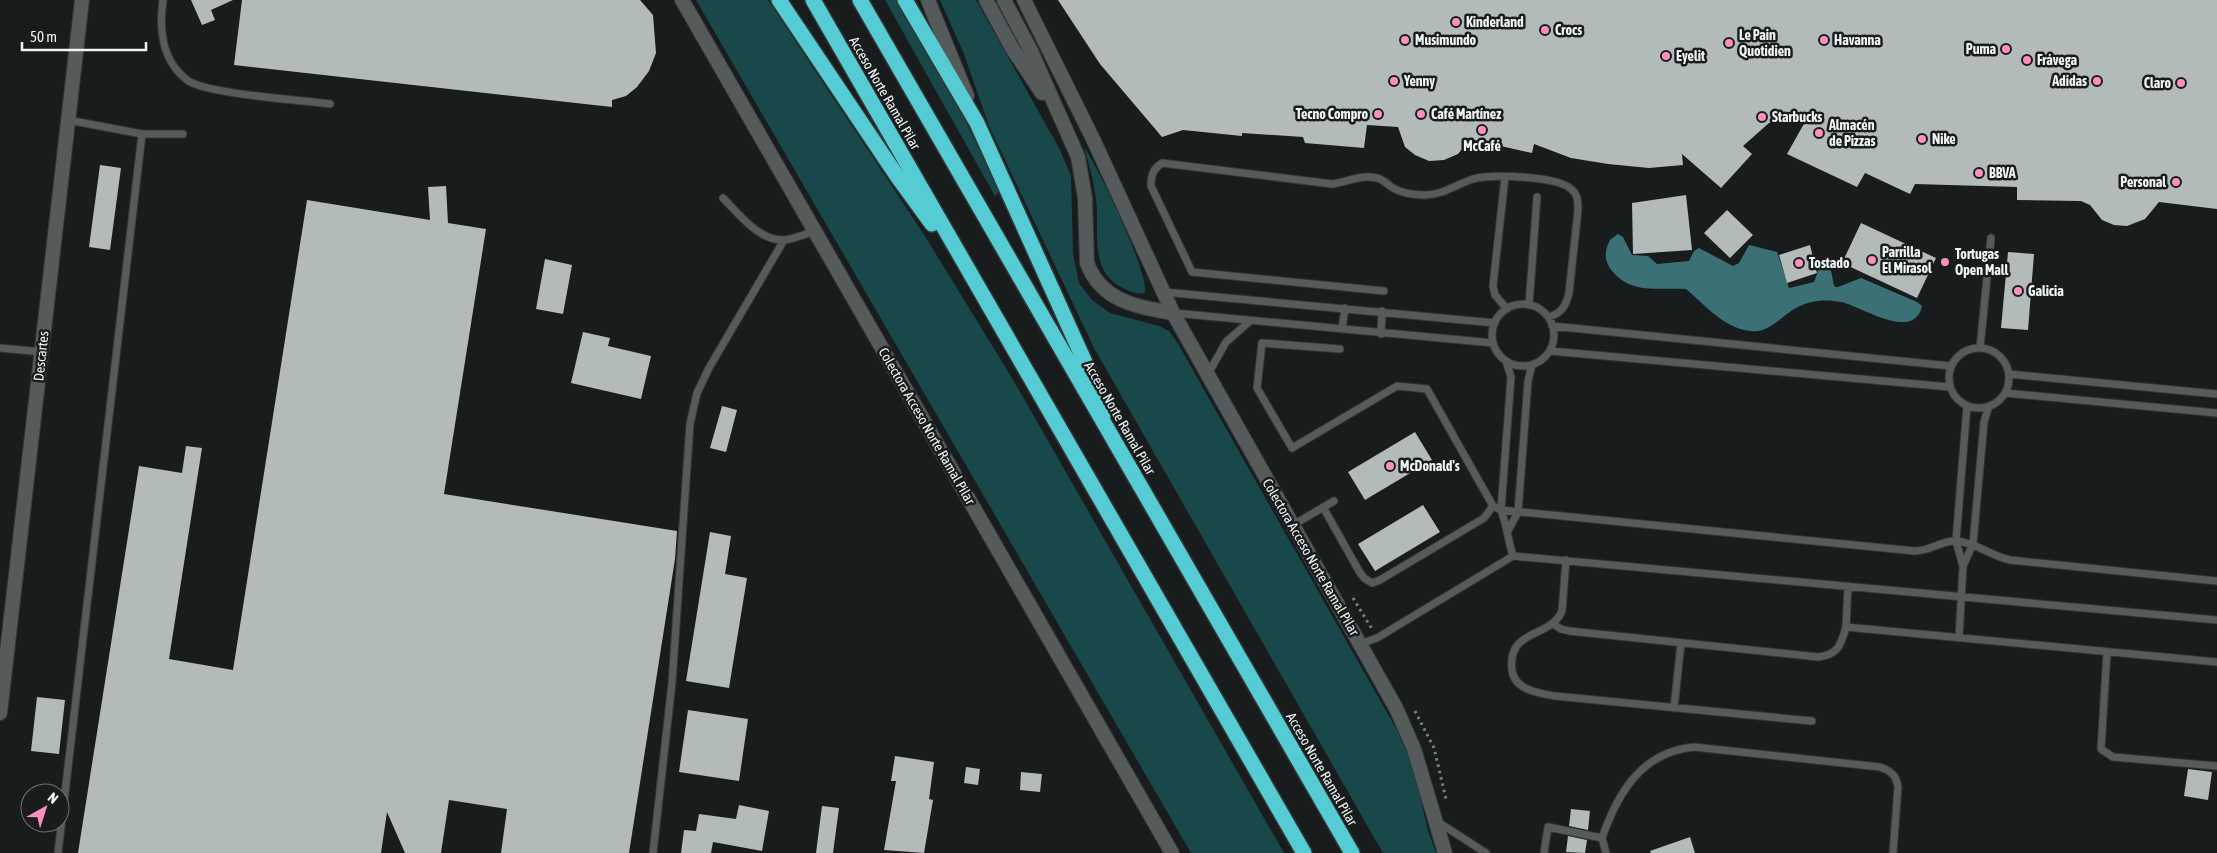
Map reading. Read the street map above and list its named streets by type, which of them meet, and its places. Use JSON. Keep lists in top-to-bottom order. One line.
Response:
{"streets":{"highway":["Acceso Norte Ramal Pilar"],"street":["Descartes","Colectora Acceso Norte Ramal Pilar"]},"places":["Kinderland","Crocs","Musimundo","Havanna","Le Pain Quotidien","Puma","Eyelit","Frávega","Yenny","Adidas","Claro","Tecno Compro","Café Martínez","Starbucks","McCafé","Almacén de Pizzas","Nike","BBVA","Personal","Parrilla El Mirasol","Tortugas Open Mall","Tostado","Galicia","McDonald's"],"scale_bar":"50 m","north":"top right"}
